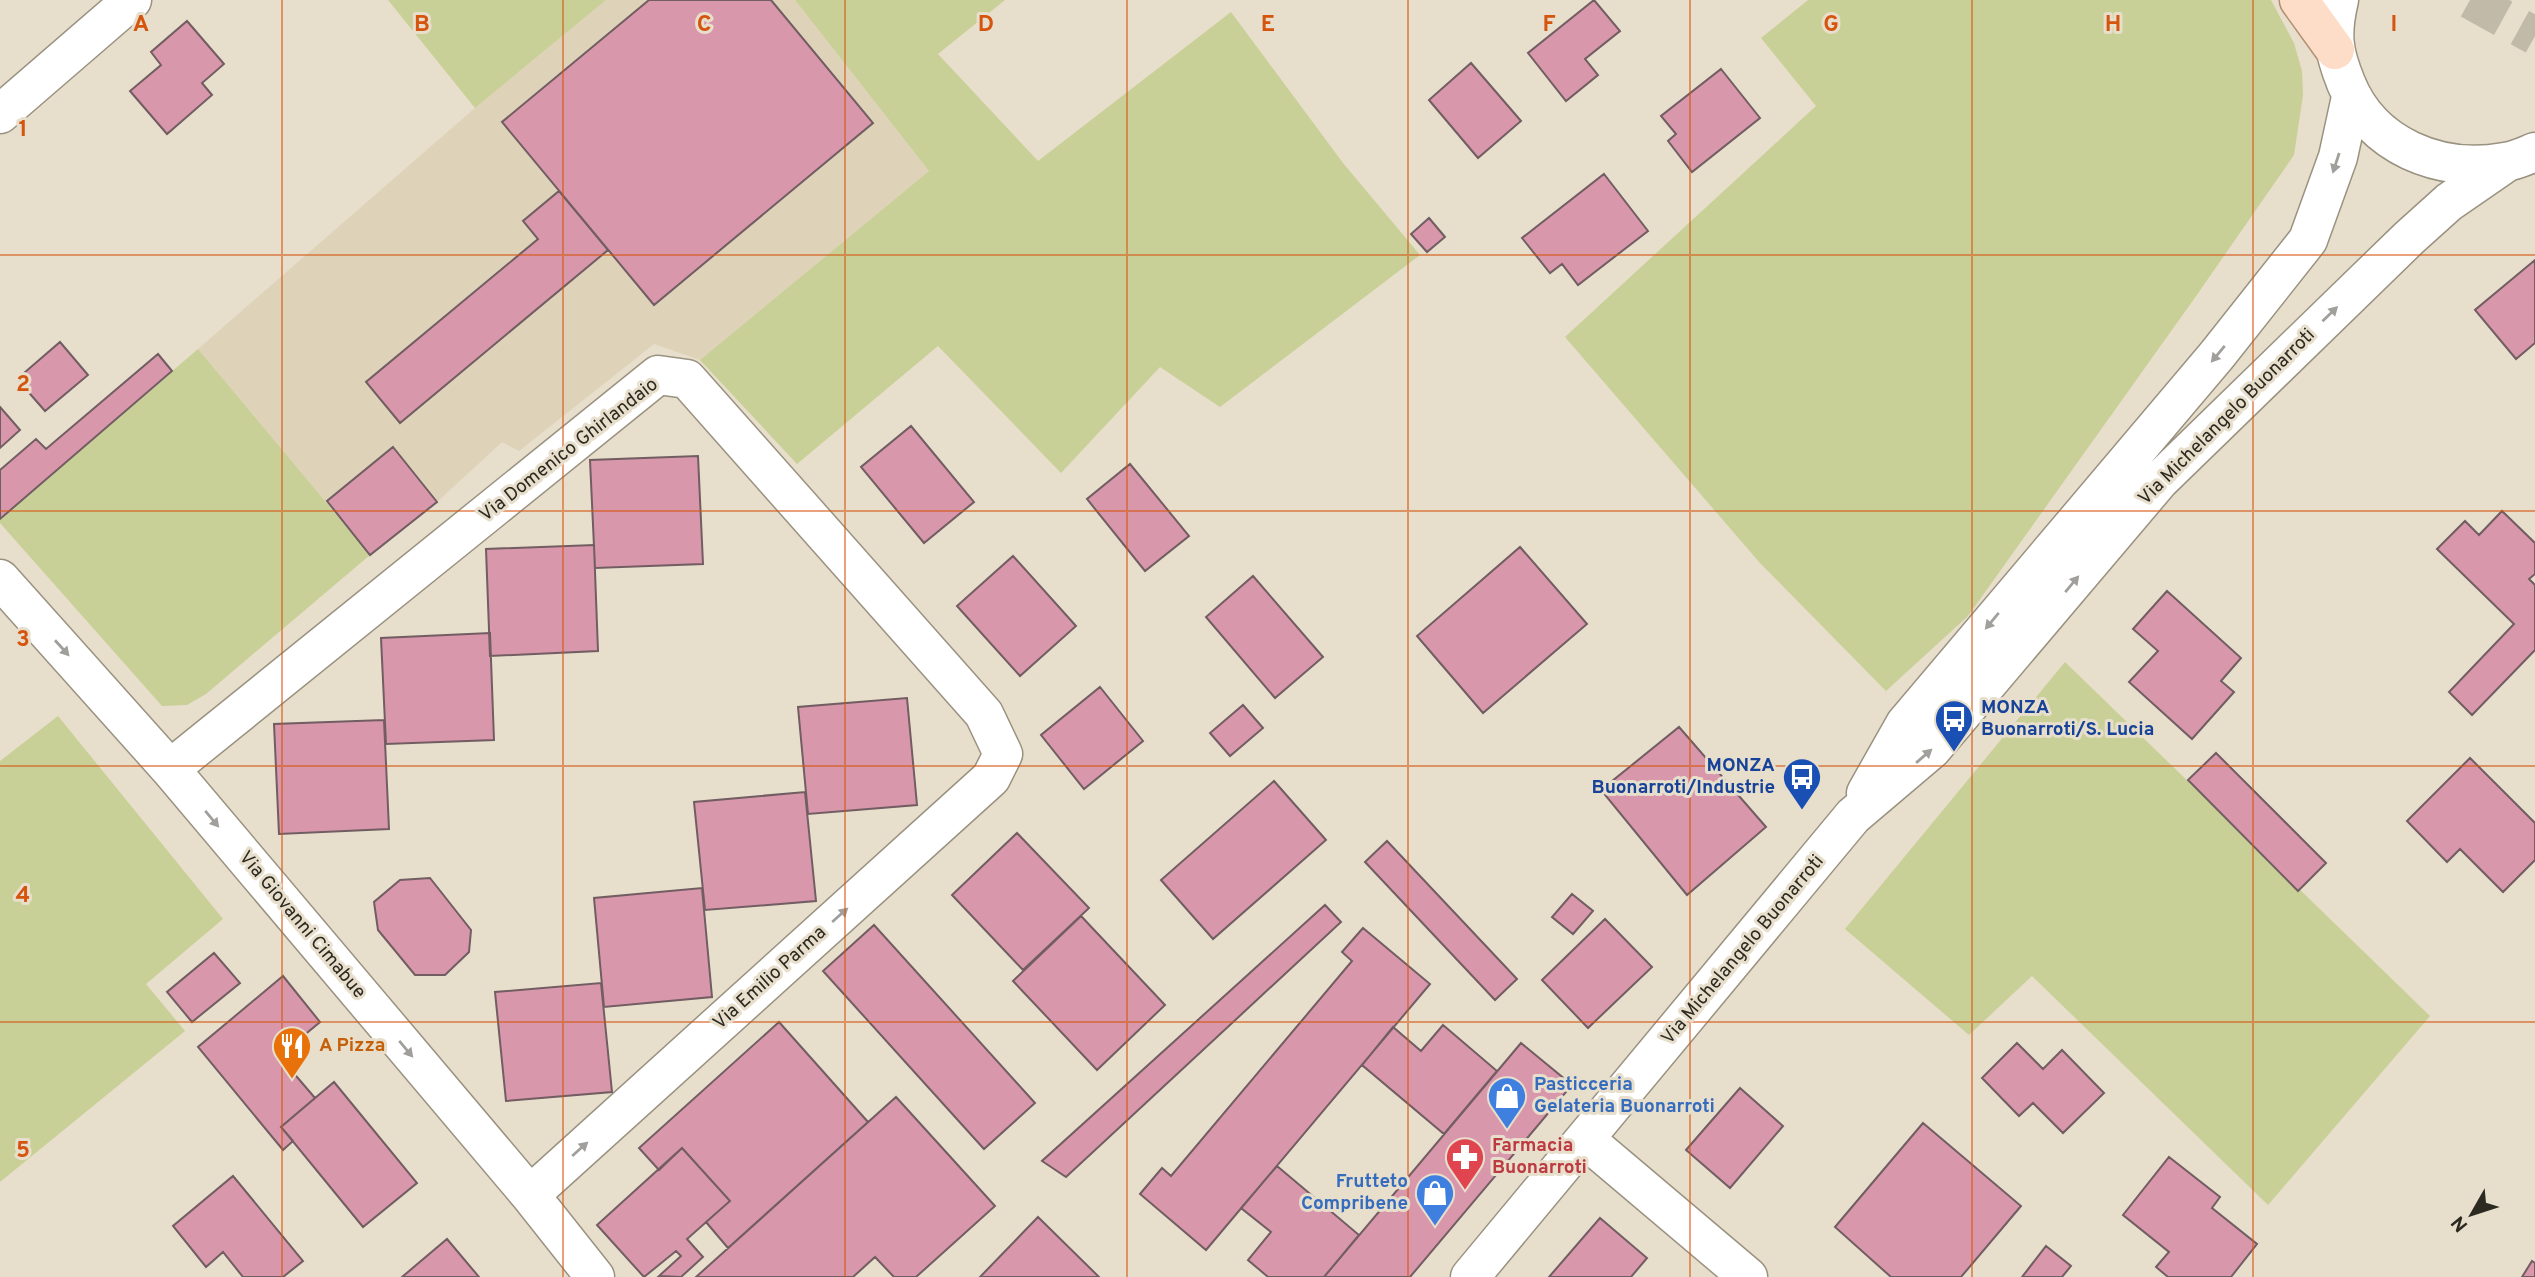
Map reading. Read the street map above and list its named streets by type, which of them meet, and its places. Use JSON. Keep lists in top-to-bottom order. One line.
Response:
{"streets":{"street":["Via Michelangelo Buonarroti","Via Domenico Ghirlandaio","Via Giovanni Cimabue","Via Emilio Parma"]},"crossings":[["Via Domenico Ghirlandaio","Via Giovanni Cimabue"],["Via Domenico Ghirlandaio","Via Emilio Parma"],["Via Giovanni Cimabue","Via Emilio Parma"]],"one_way":["Via Giovanni Cimabue","Via Emilio Parma"],"places":{"bus stop":["MONZA Buonarroti/S. Lucia","MONZA Buonarroti/Industrie"],"restaurant":["A Pizza"],"shop":["Pasticceria Gelateria Buonarroti","Frutteto Compribene"],"pharmacy":["Farmacia Buonarroti"]},"north":"bottom left","grid":{"columns":["A","B","C","D","E","F","G","H","I"],"rows":["1","2","3","4","5"]}}
